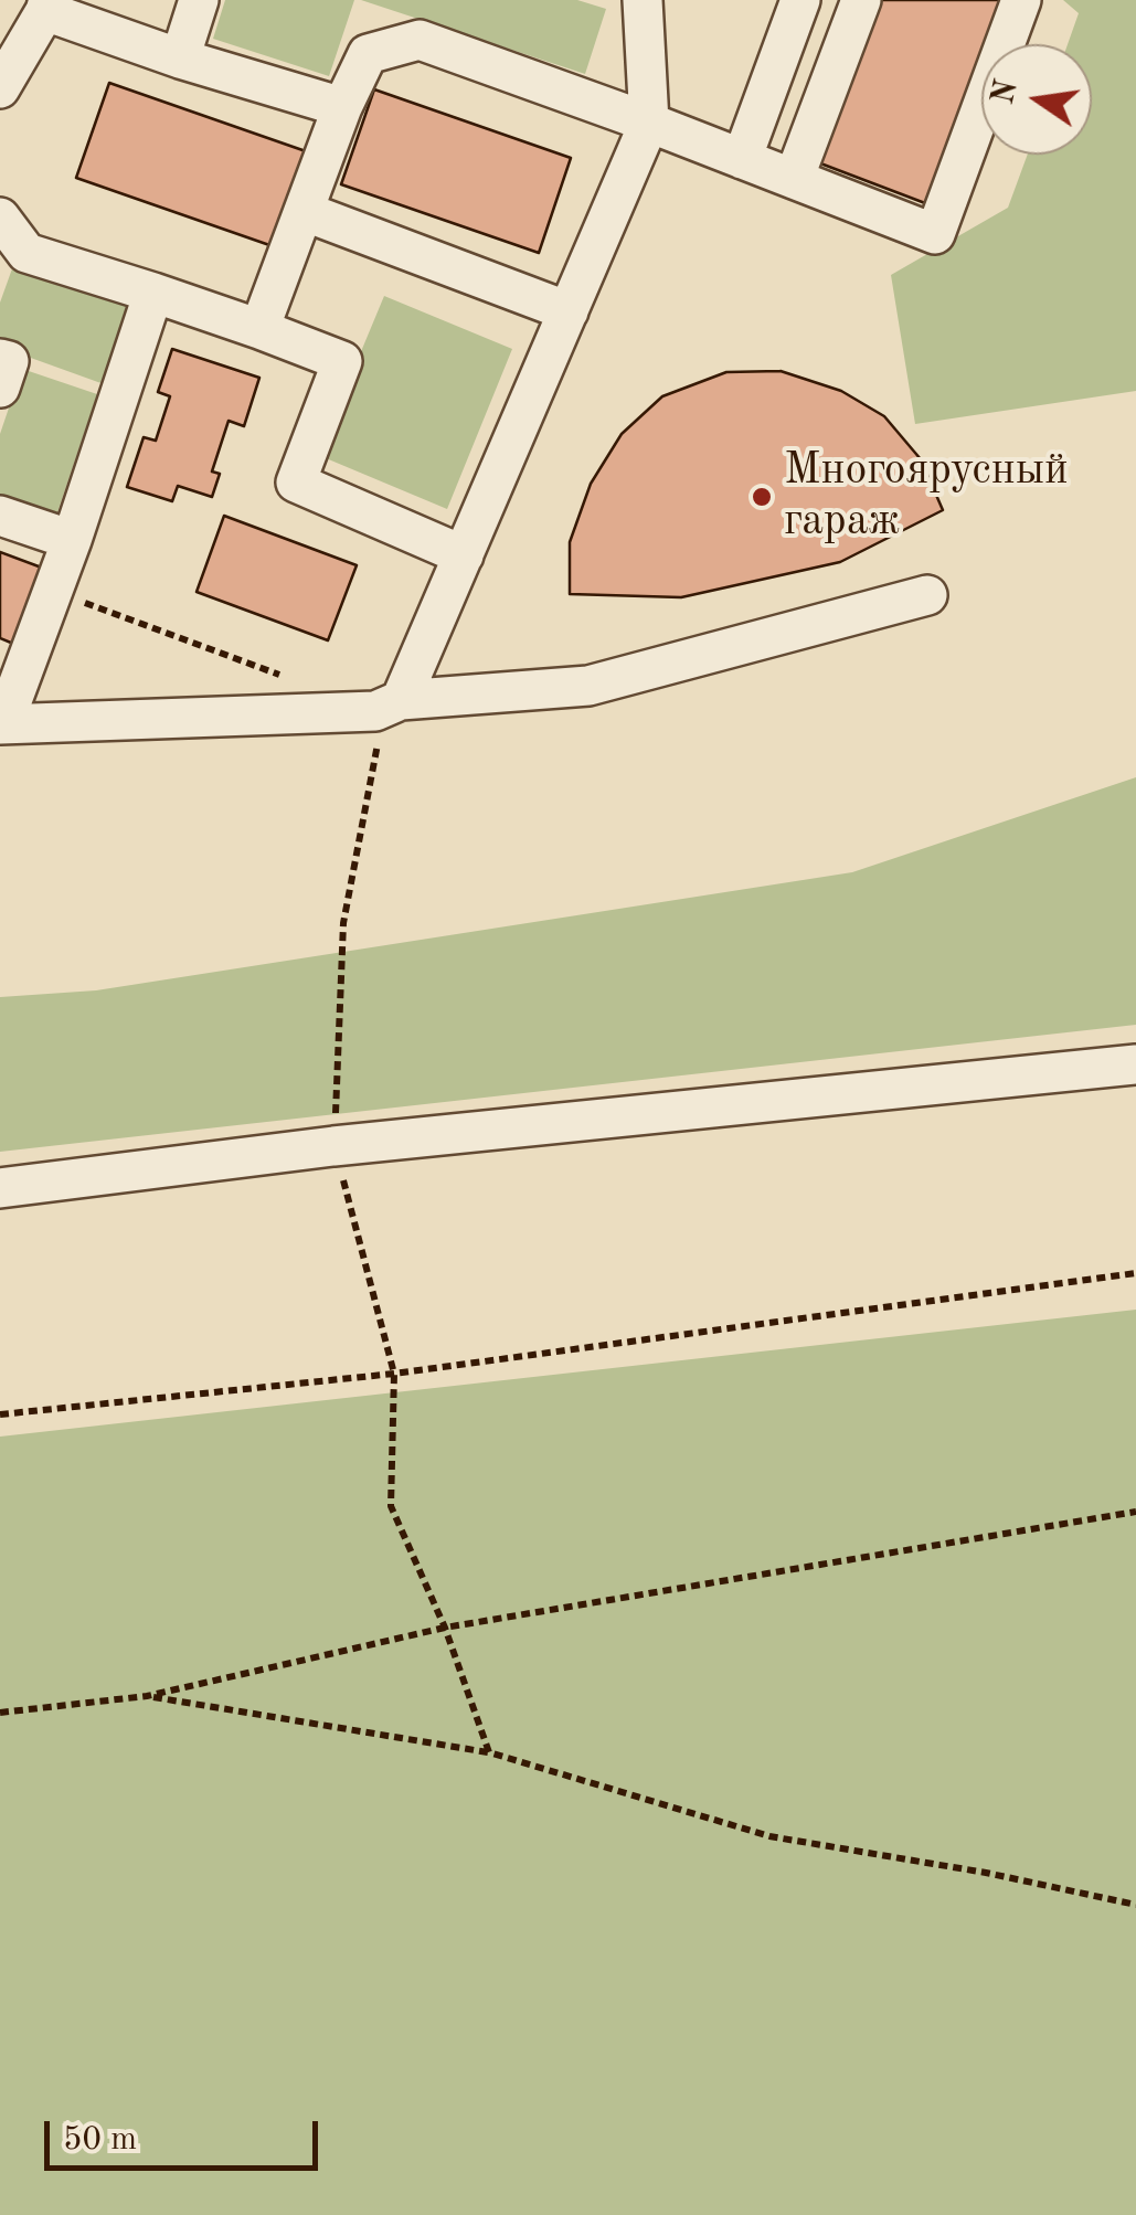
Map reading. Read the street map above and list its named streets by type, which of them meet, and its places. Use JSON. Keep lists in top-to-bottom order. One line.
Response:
{"places":["Многоярусный гараж"],"scale_bar":"50 m","north":"left"}
